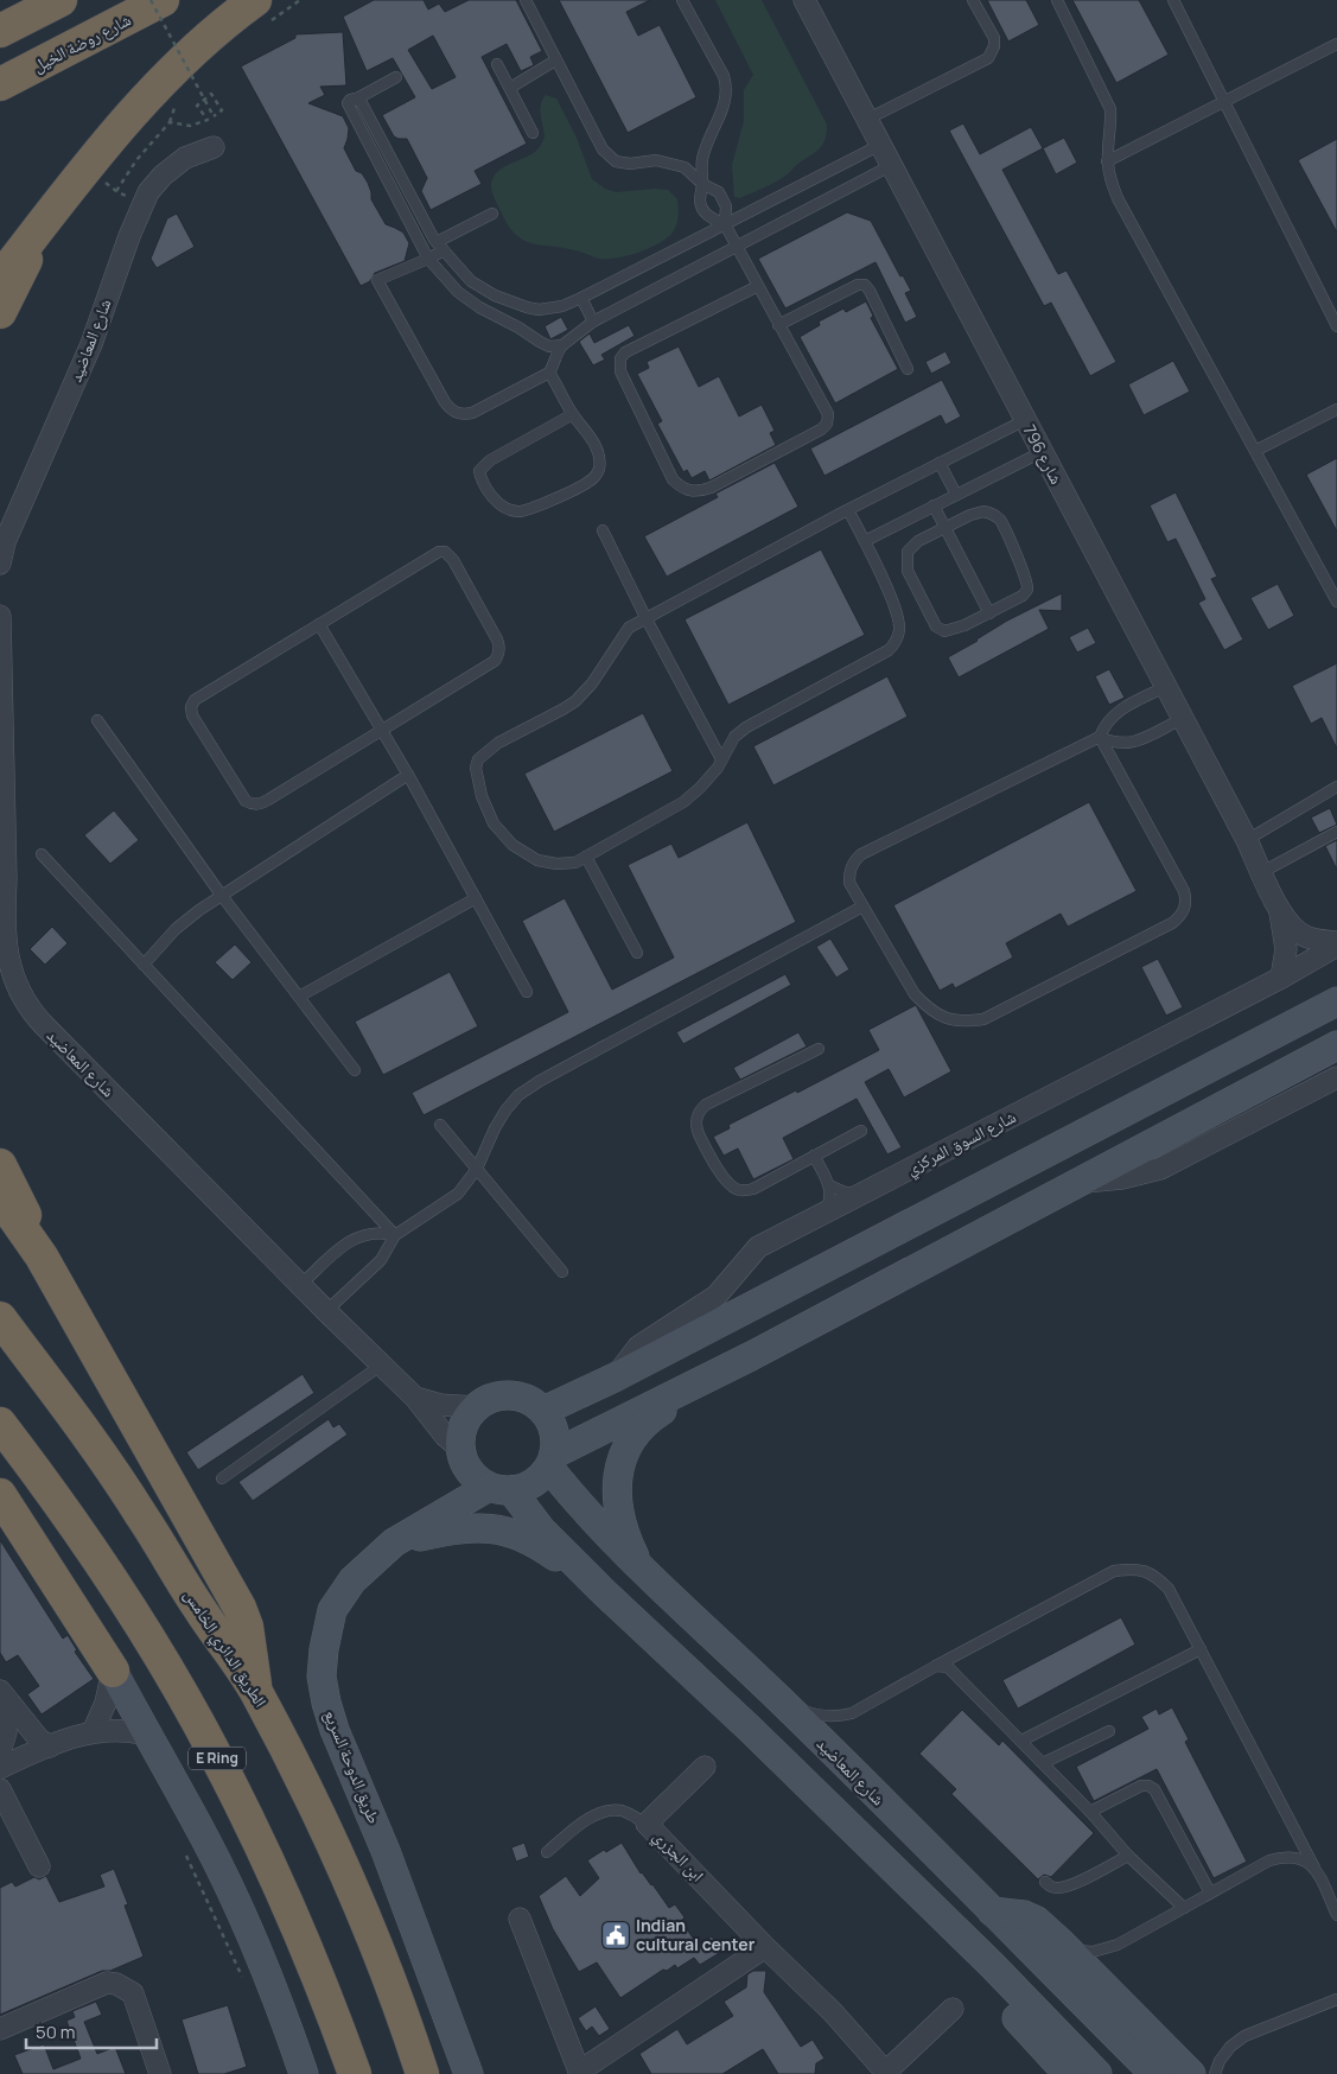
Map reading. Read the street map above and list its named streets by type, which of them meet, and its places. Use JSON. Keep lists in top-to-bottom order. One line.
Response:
{"streets":{"highway":["شارع روضة الخيل","الطريق الدائري الخامس","E Ring"],"street":["شارع المعاضيد","شارع 796","شارع السوق المركزي","طريق الدوحة السريع","ابن الجزري"]},"crossings":[["شارع المعاضيد","شارع السوق المركزي"],["شارع المعاضيد","طريق الدوحة السريع"],["شارع 796","شارع السوق المركزي"],["شارع السوق المركزي","طريق الدوحة السريع"]],"places":{"public building":["Indian cultural center"]},"scale_bar":"50 m"}
